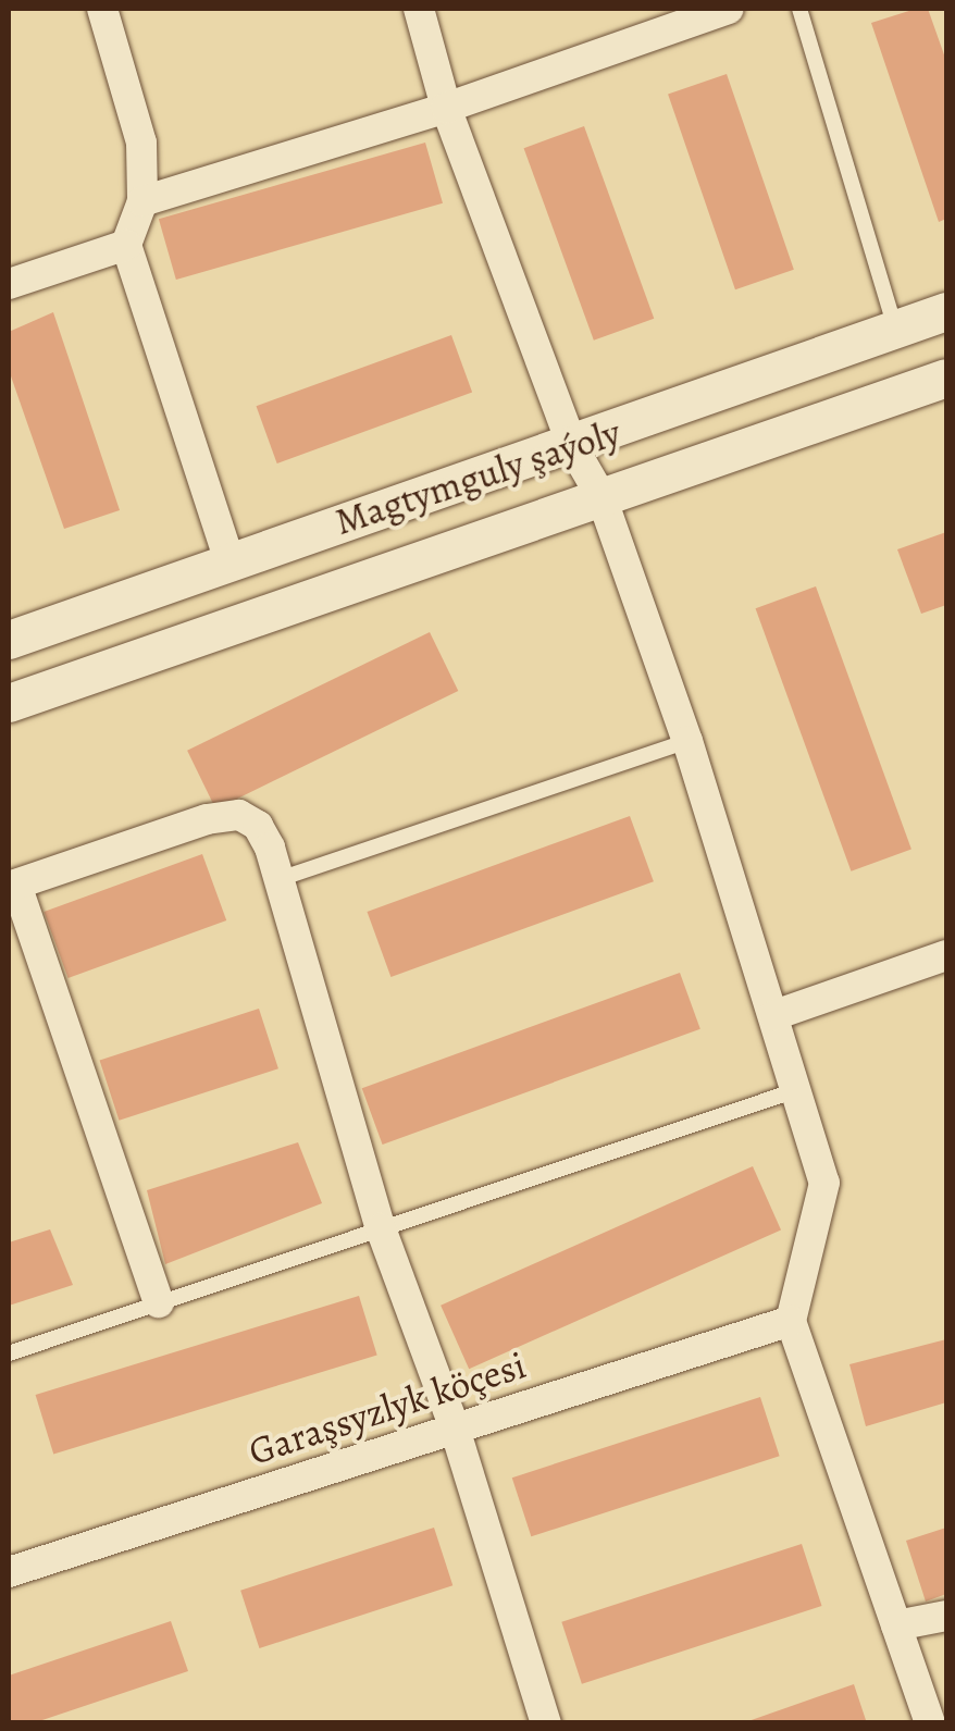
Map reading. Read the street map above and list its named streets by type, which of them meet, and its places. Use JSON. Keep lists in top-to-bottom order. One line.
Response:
{"streets":{"street":["Magtymguly şaýoly","Garaşsyzlyk köçesi"]}}
